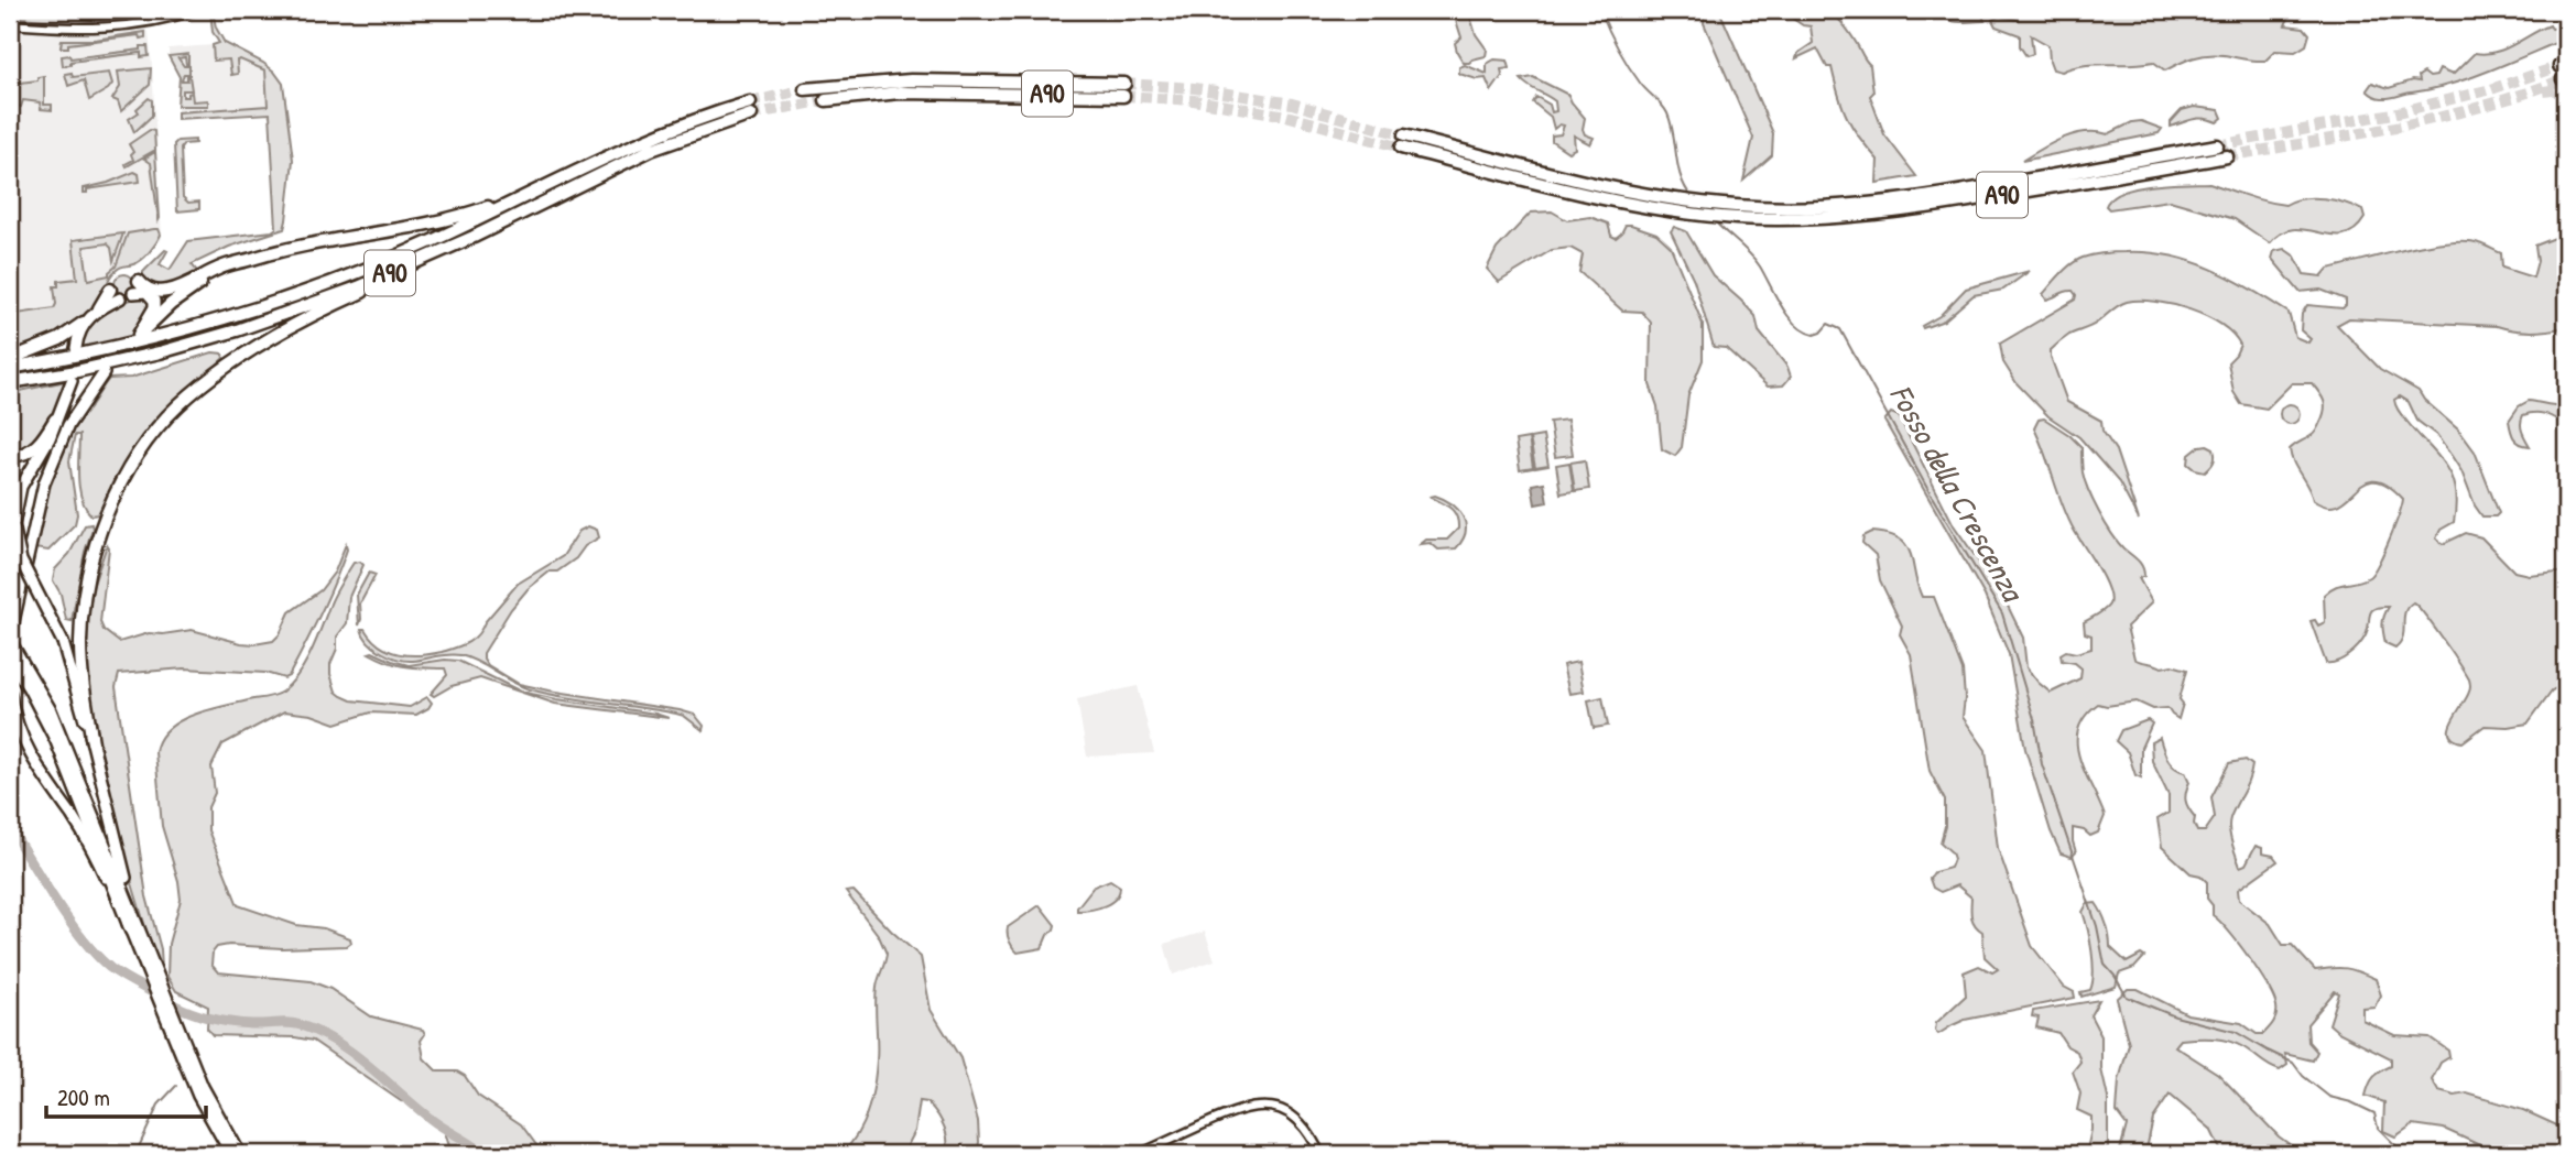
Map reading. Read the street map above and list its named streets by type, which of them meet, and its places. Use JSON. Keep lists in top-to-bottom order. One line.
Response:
{"streets":{"highway":["A90"]},"water":["Fosso della Crescenza"],"scale_bar":"200 m"}
